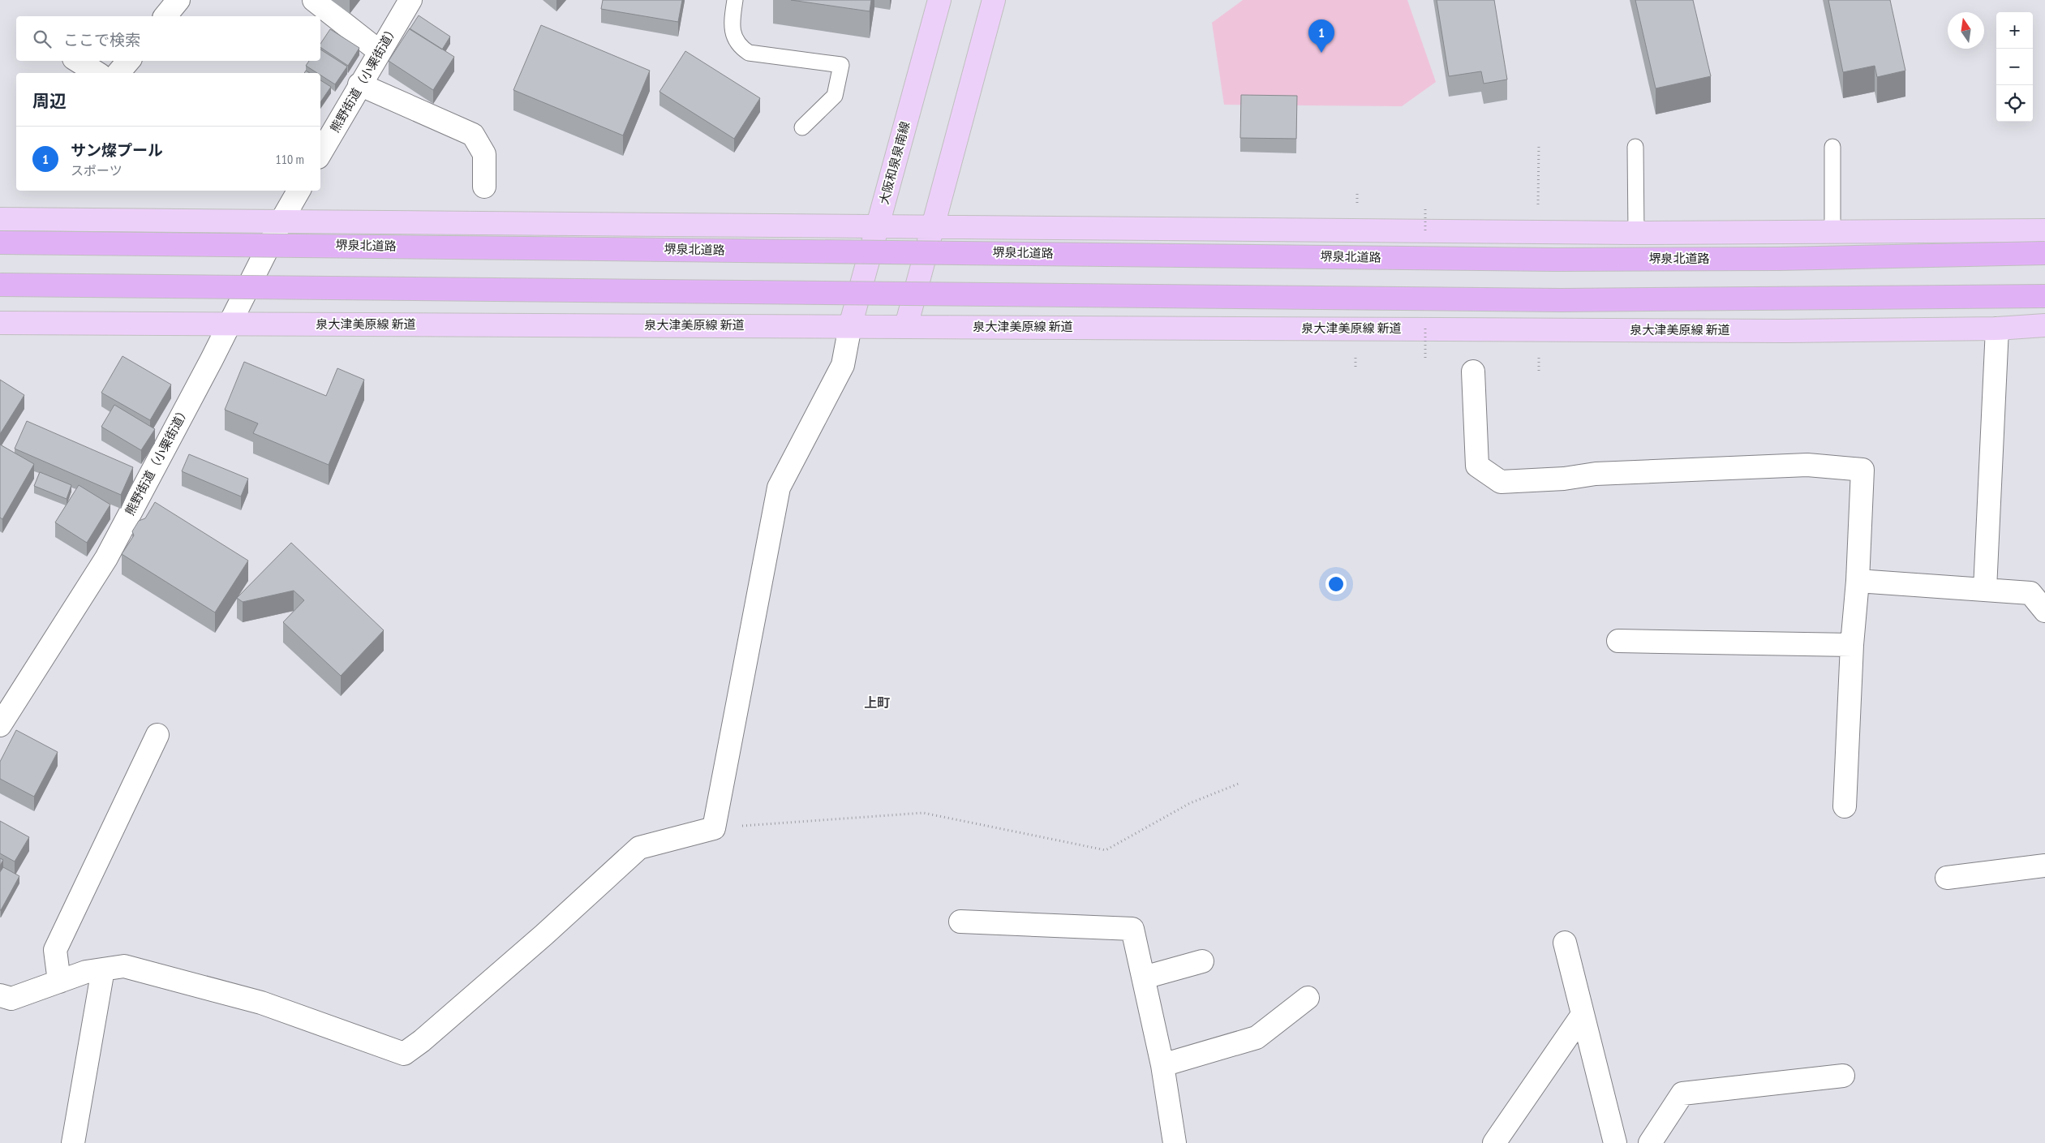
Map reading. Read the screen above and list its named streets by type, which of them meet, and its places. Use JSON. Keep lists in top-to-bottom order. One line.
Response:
{"streets":{"highway":["堺泉北道路"],"main road":["大阪和泉泉南線","泉大津美原線 新道"],"street":["熊野街道（小栗街道）"]},"crossings":[["熊野街道（小栗街道）","泉大津美原線 新道"],["大阪和泉泉南線","泉大津美原線 新道"]],"districts":["上町"],"north":"top","page":{"map_buttons":["+","−"],"search":"ここで検索","pins":"1","heading":"周辺","list":[{"mark":"1","name":"サン燦プール","note":"スポーツ","value":"110 m"}]}}
